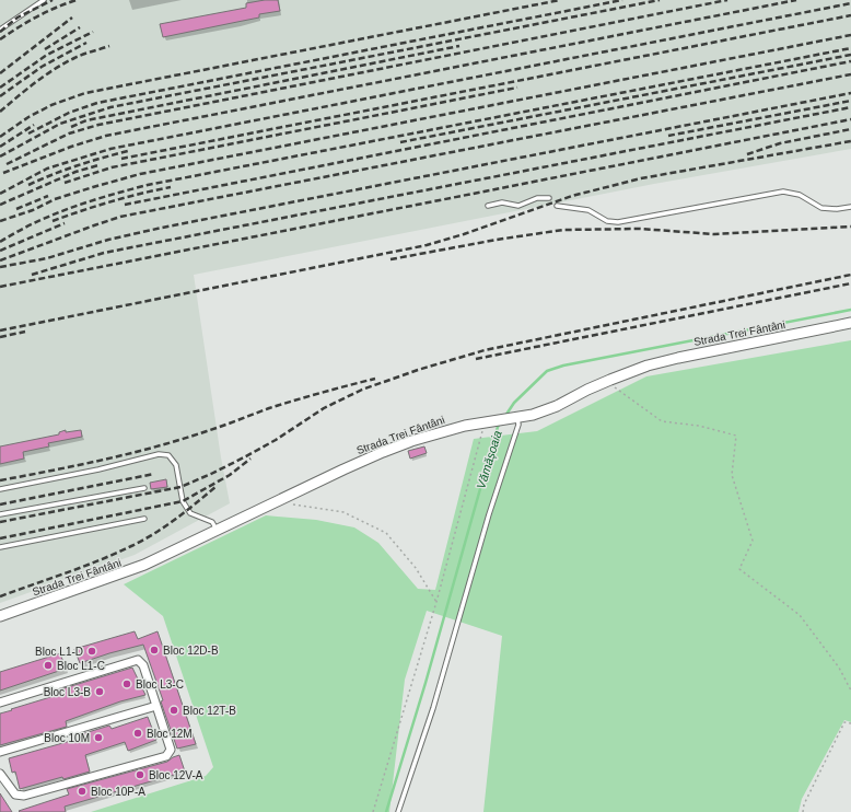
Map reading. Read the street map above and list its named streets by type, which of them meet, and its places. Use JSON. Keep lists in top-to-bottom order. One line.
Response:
{"streets":{"main road":["Strada Trei Fântâni"]},"water":["Vămășoaia"],"places":["Bloc 12D-B","Bloc L1-D","Bloc L1-C","Bloc L3-C","Bloc L3-B","Bloc 12T-B","Bloc 12M","Bloc 10M","Bloc 12V-A","Bloc 10P-A"]}
